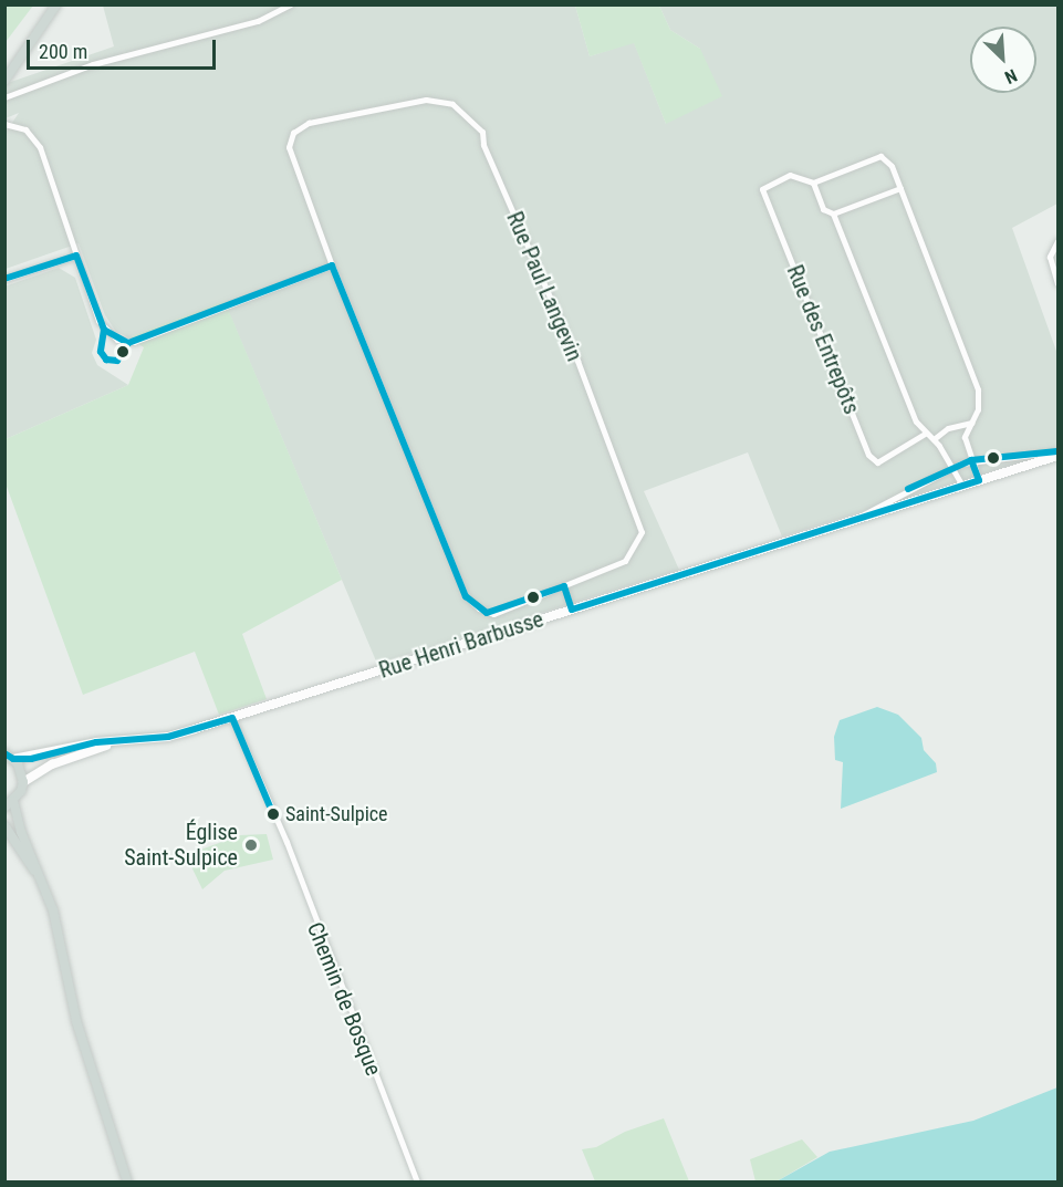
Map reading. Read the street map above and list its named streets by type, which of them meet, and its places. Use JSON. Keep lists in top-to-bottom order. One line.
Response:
{"streets":{"main road":["Rue Henri Barbusse"],"street":["Rue Paul Langevin","Rue des Entrepôts","Chemin de Bosque"]},"crossings":[["Rue Henri Barbusse","Chemin de Bosque"]],"places":["Saint-Sulpice","Église Saint-Sulpice"],"scale_bar":"200 m","north":"bottom right"}
